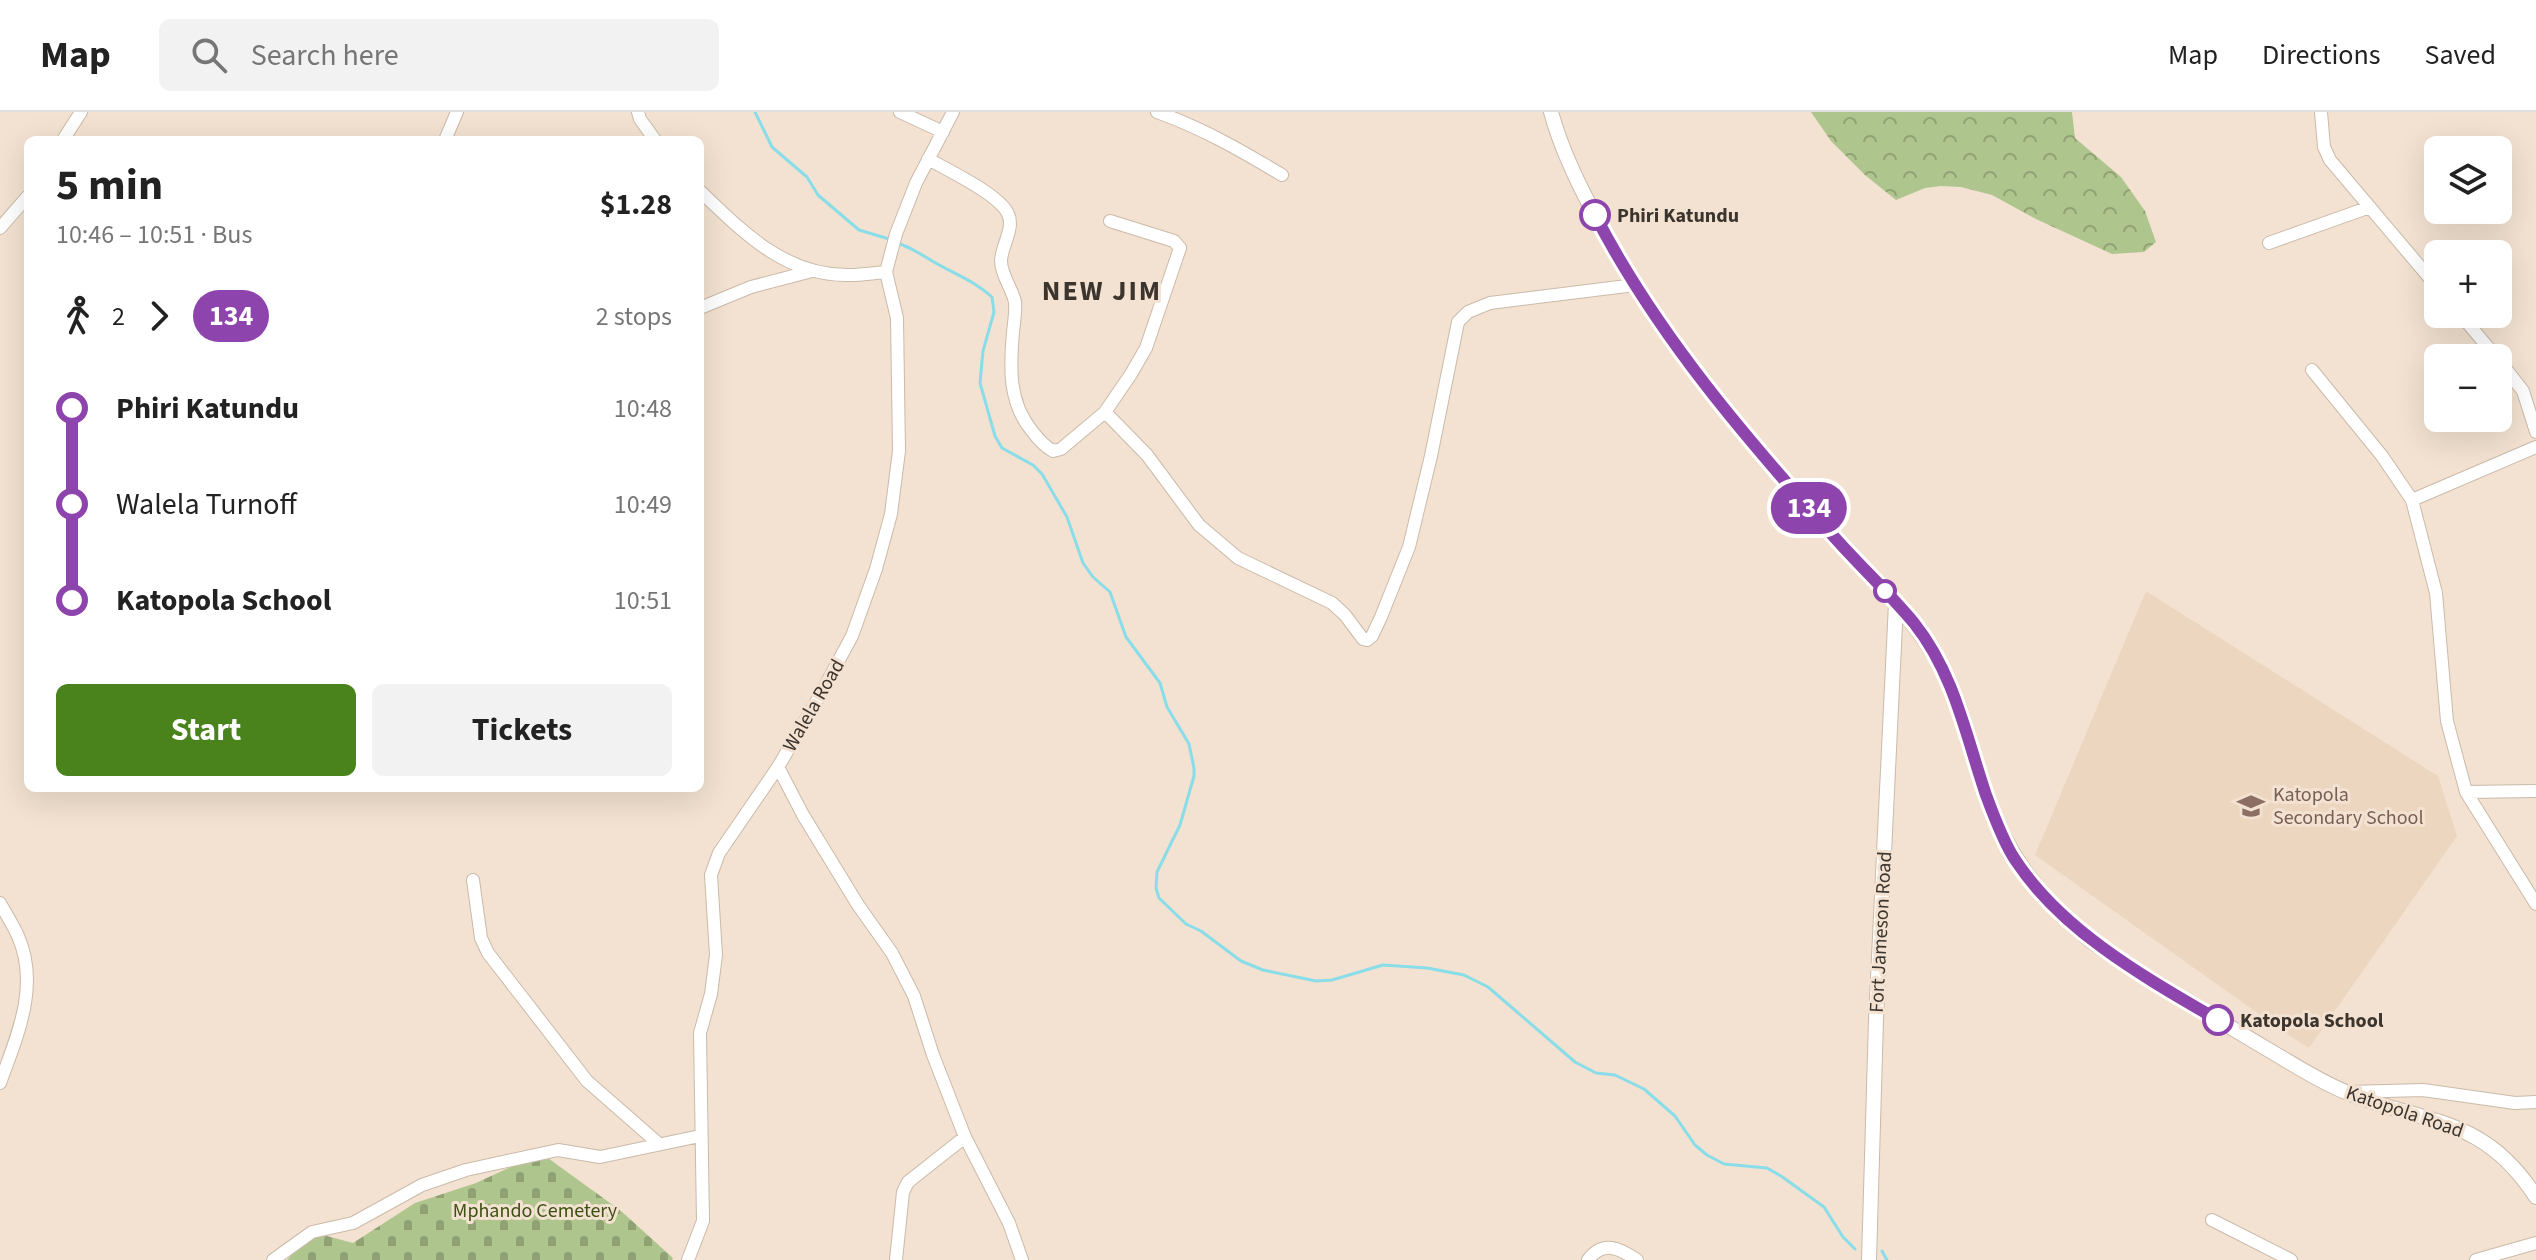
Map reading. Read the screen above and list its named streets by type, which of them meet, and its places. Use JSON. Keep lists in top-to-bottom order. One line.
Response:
{"streets":{"street":["Walela Road","Fort Jameson Road","Katopola Road"]},"crossings":[["Fort Jameson Road","Katopola Road"]],"districts":["NEW JIM"],"parks":["Mphando Cemetery"],"places":{"other":["Phiri Katundu","Katopola School"],"school or university":["Katopola Secondary School"]},"lines":["bus line 134"],"page":{"header":"Map","search":"Search here","nav":["Map","Directions","Saved"],"on_map":"134","map_buttons":["+","−"],"heading":["5 min","10:46 – 10:51 · Bus","$1.28"],"legs":["2","134","2 stops"],"list":[{"name":"Phiri Katundu","value":"10:48"},{"name":"Walela Turnoff","value":"10:49"},{"name":"Katopola School","value":"10:51"}],"buttons":["Start","Tickets"]}}
